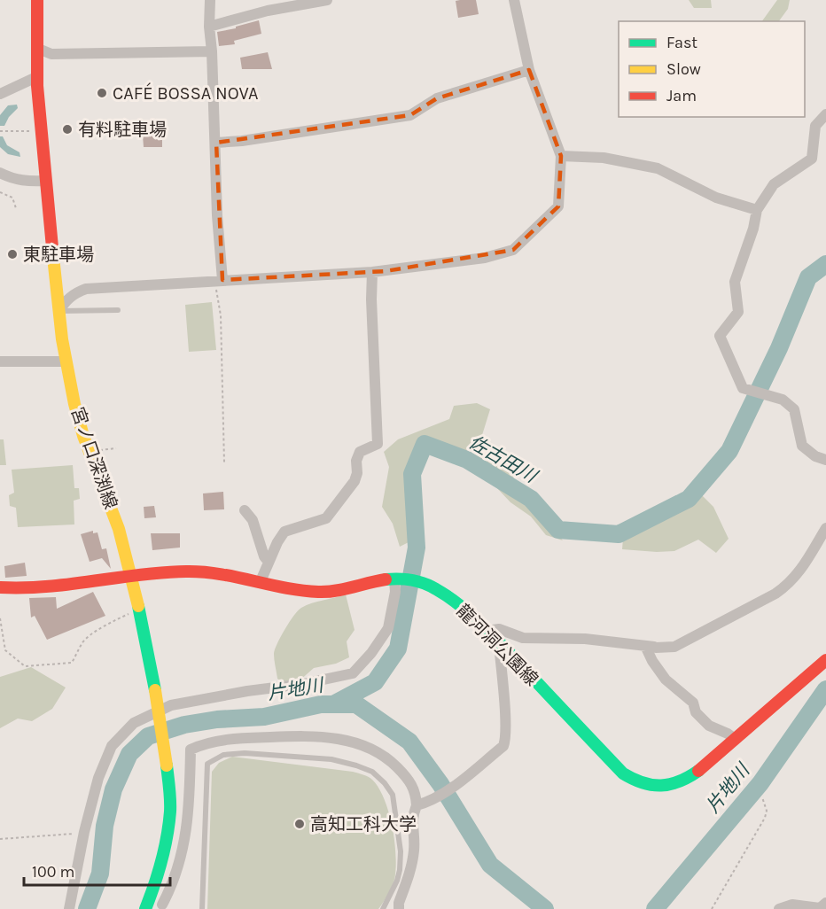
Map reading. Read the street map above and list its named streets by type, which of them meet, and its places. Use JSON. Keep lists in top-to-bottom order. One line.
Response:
{"streets":{"main road":["宮ノ口深渕線","龍河洞公園線"]},"crossings":[["宮ノ口深渕線","龍河洞公園線"]],"water":["佐古田川","片地川"],"places":["CAFÉ BOSSA NOVA","有料駐車場","東駐車場","高知工科大学"],"legend":["Fast","Slow","Jam"],"scale_bar":"100 m"}
